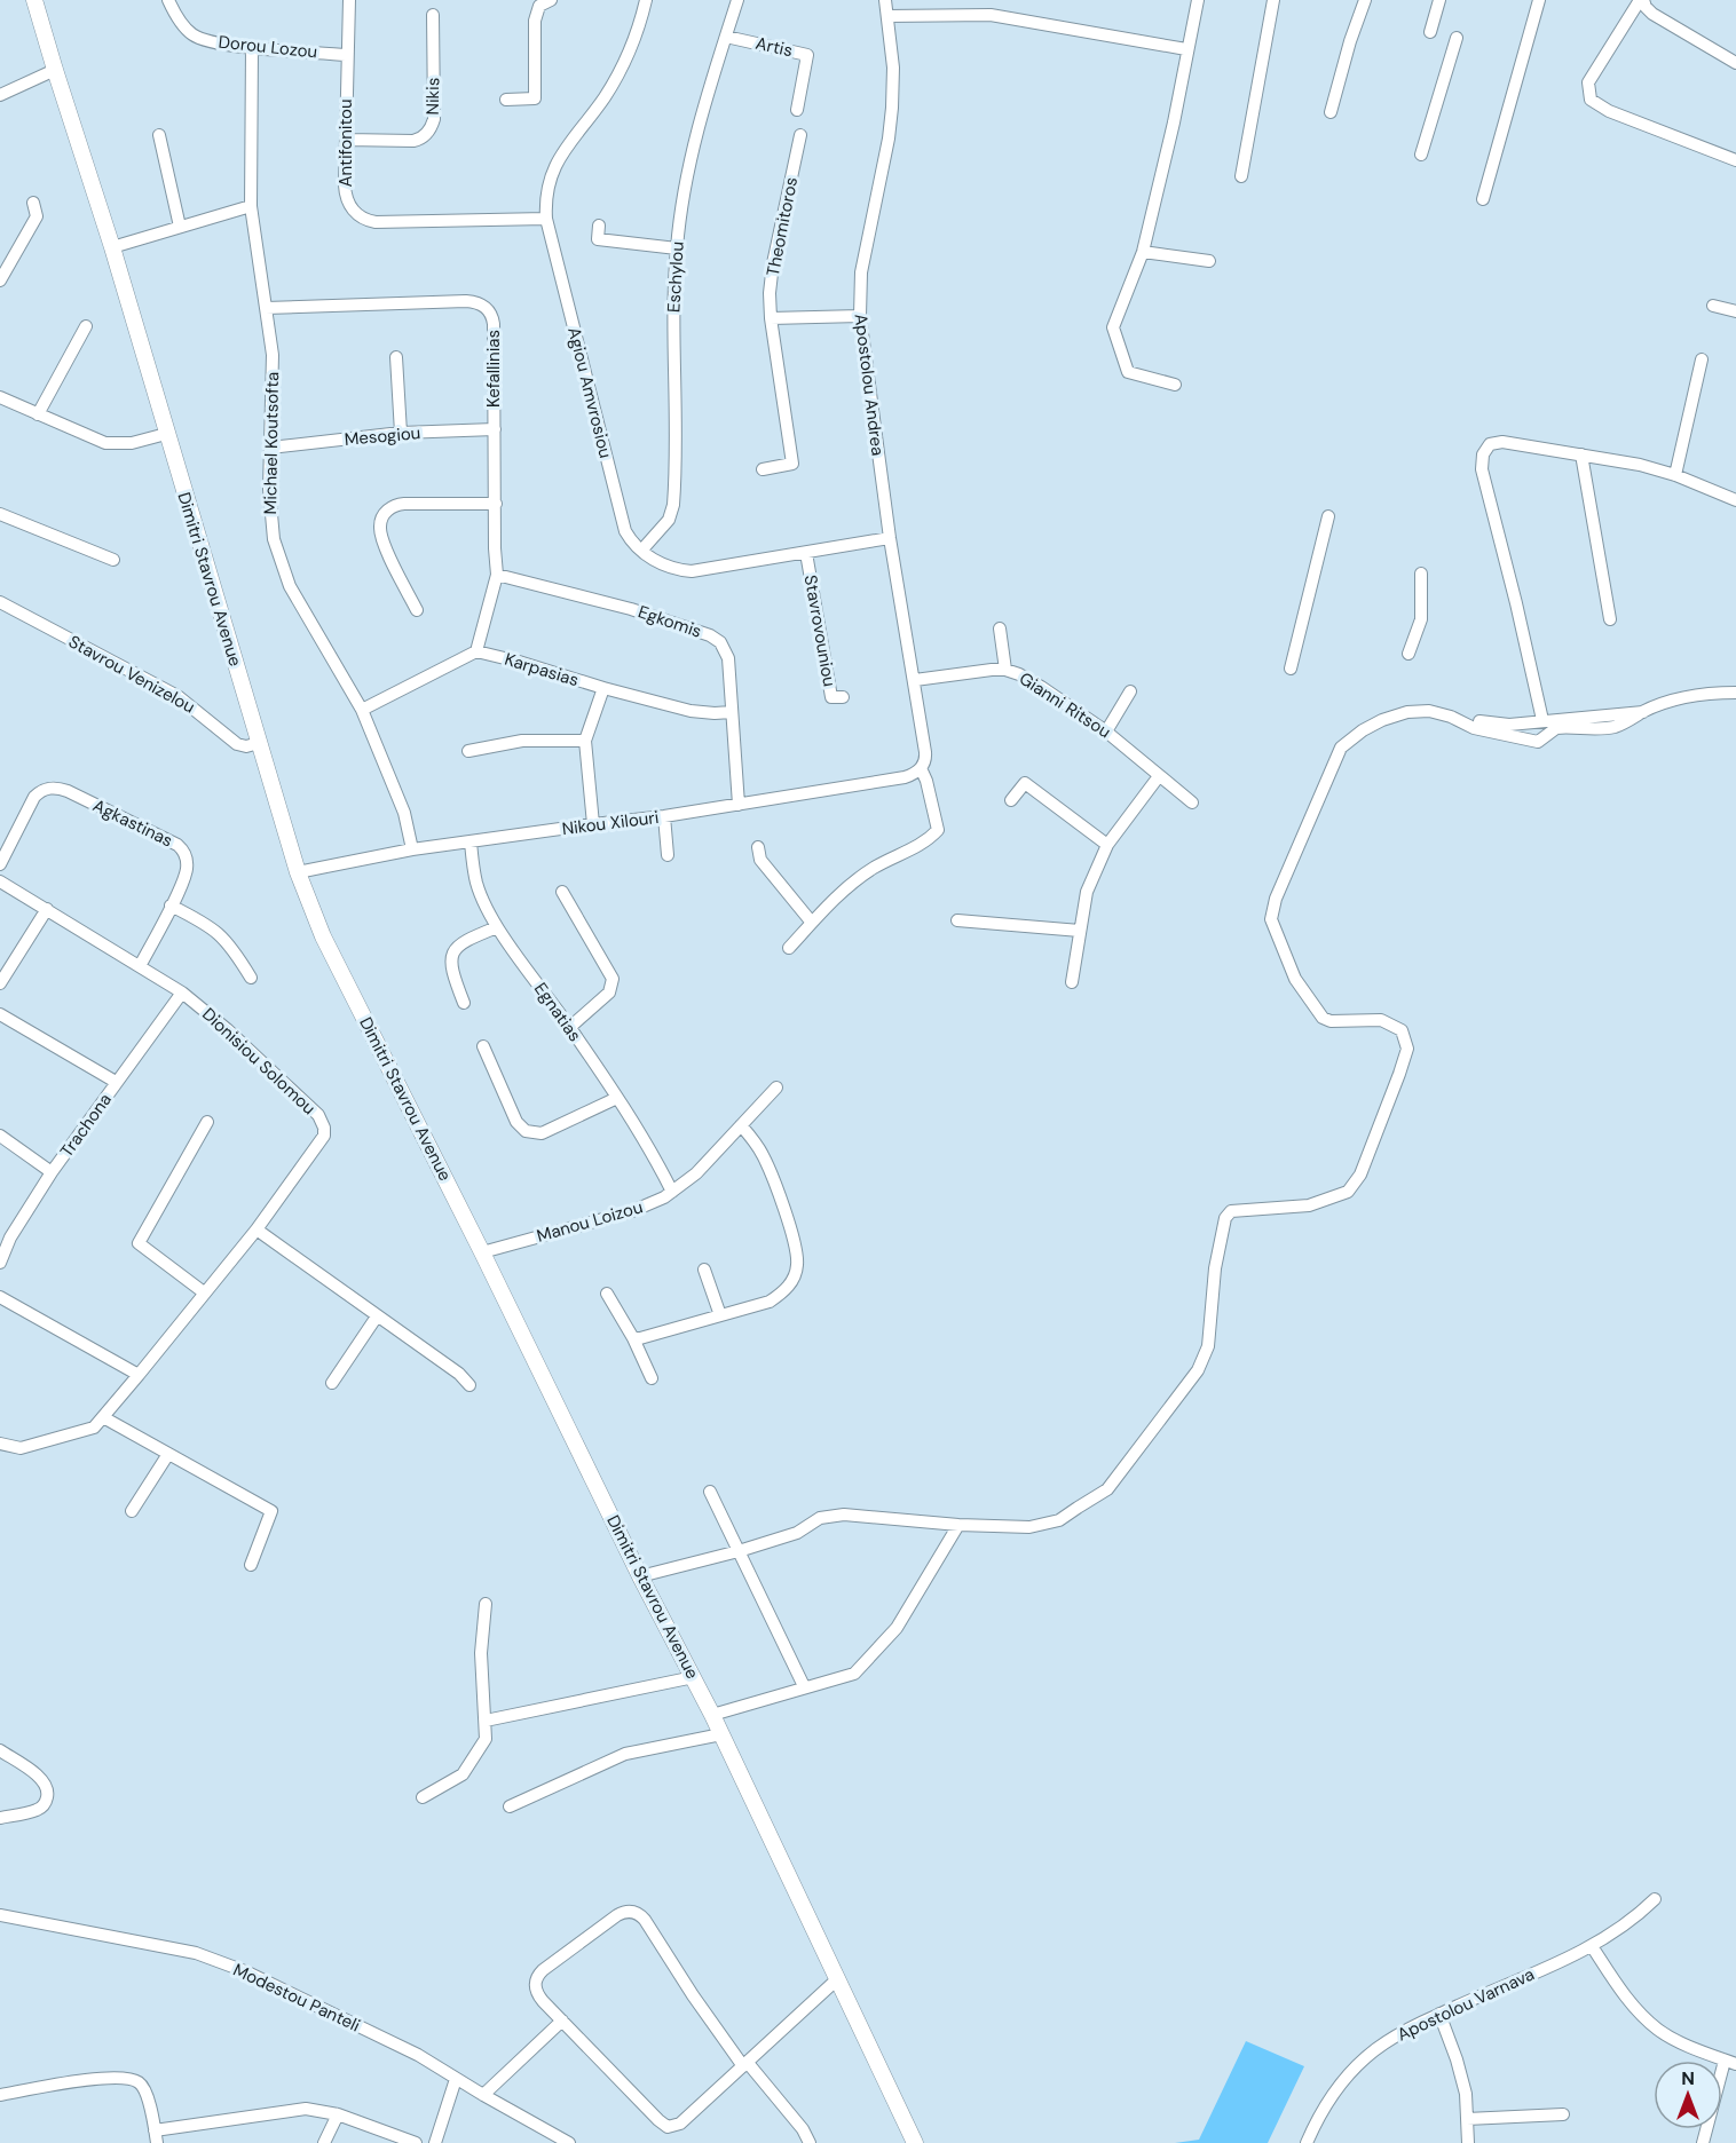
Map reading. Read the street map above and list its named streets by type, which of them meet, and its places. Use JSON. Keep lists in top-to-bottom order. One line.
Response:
{"streets":{"main road":["Dimitri Stavrou Avenue"],"street":["Dorou Lozou","Artis","Nikis","Antifonitou","Theomitoros","Eschylou","Kefallinias","Apostolou Andrea","Agiou Amvrosiou","Mesogiou","Michael Koutsofta","Egkomis","Stavrovouniou","Karpasias","Stavrou Venizelou","Gianni Ritsou","Agkastinas","Nikou Xilouri","Egnatias","Dionisiou Solomou","Trachona","Manou Loizou","Modestou Panteli","Apostolou Varnava"]},"crossings":[["Dorou Lozou","Antifonitou"],["Dorou Lozou","Michael Koutsofta"],["Artis","Eschylou"],["Nikis","Antifonitou"],["Antifonitou","Agiou Amvrosiou"],["Eschylou","Agiou Amvrosiou"],["Kefallinias","Mesogiou"],["Kefallinias","Michael Koutsofta"],["Kefallinias","Egkomis"],["Kefallinias","Karpasias"],["Apostolou Andrea","Gianni Ritsou"],["Apostolou Andrea","Nikou Xilouri"],["Mesogiou","Michael Koutsofta"],["Michael Koutsofta","Nikou Xilouri"],["Dimitri Stavrou Avenue","Stavrou Venizelou"],["Dimitri Stavrou Avenue","Nikou Xilouri"],["Dimitri Stavrou Avenue","Manou Loizou"],["Egkomis","Karpasias"],["Egkomis","Nikou Xilouri"],["Agkastinas","Dionisiou Solomou"],["Nikou Xilouri","Egnatias"],["Egnatias","Manou Loizou"],["Dionisiou Solomou","Trachona"]],"north":"top"}
